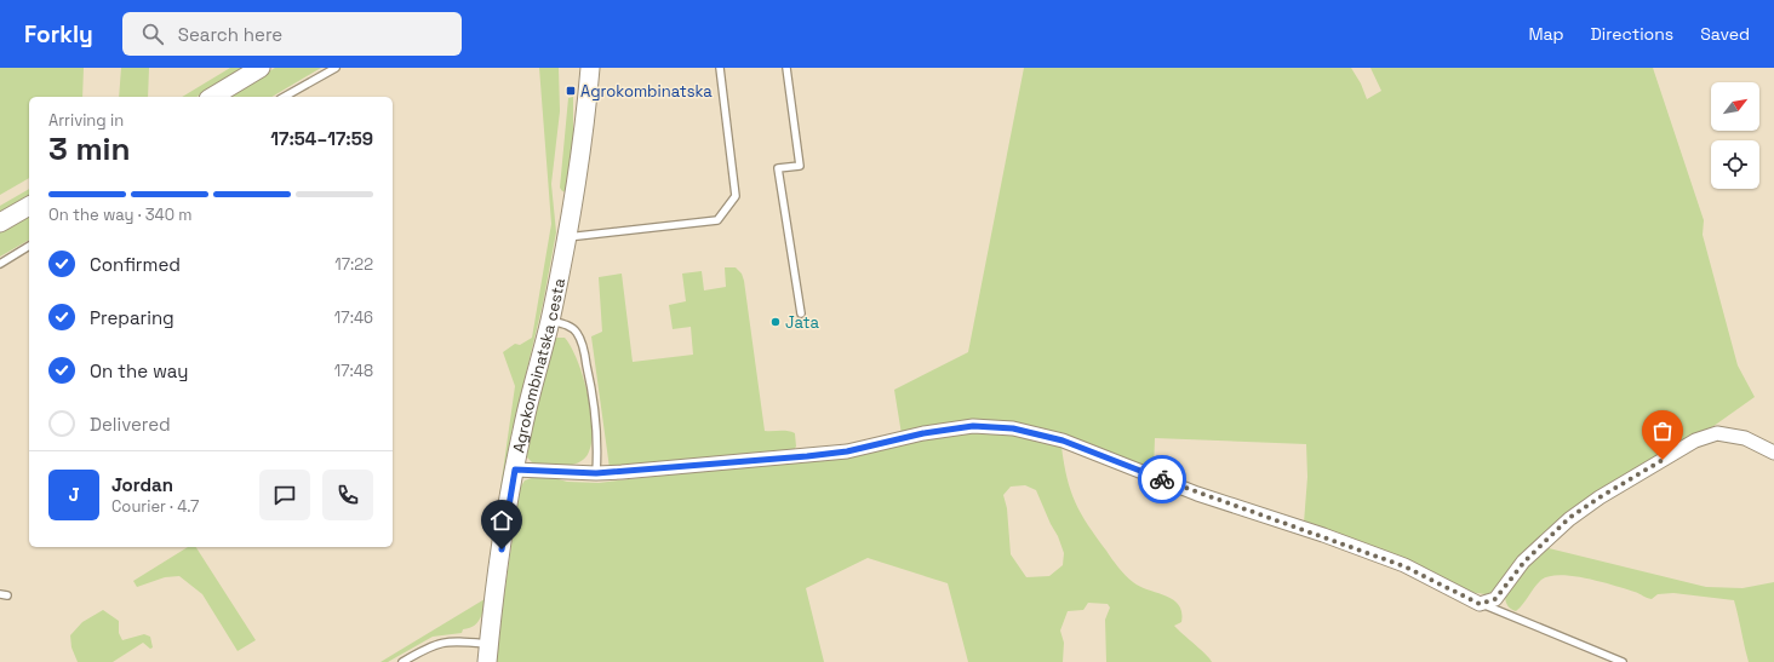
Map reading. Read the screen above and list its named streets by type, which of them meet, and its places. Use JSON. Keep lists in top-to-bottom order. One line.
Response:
{"streets":{"street":["Agrokombinatska cesta"]},"places":{"transit":["Agrokombinatska"],"other":["Jata"]},"north":"top right","page":{"header":"Forkly","search":"Search here","nav":["Map","Directions","Saved"],"heading":["3 min","Arriving in","17:54–17:59"],"panel":["Jordan","Courier · 4.7"],"bar":"On the way · 340 m","list":[["Confirmed","17:22"],["Preparing","17:46"],["On the way","17:48"],"Delivered"],"round":"J"}}
